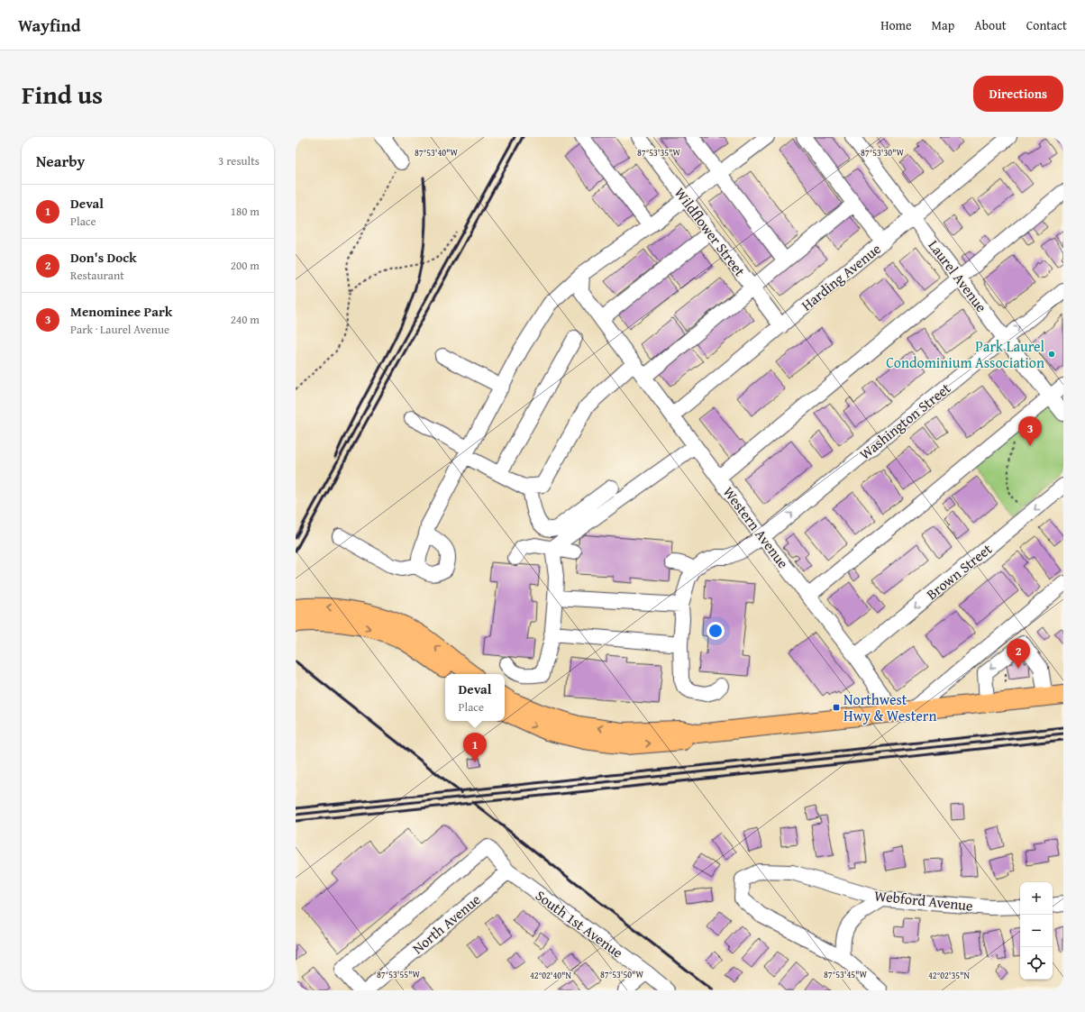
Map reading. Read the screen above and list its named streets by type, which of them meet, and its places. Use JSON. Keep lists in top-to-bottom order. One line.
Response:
{"streets":{"street":["Wildflower Street","Laurel Avenue","Harding Avenue","Washington Street","Western Avenue","Brown Street","Webford Avenue","North Avenue","South 1st Avenue"]},"crossings":[["Wildflower Street","Harding Avenue"],["Laurel Avenue","Harding Avenue"],["Laurel Avenue","Washington Street"],["Harding Avenue","Western Avenue"],["Washington Street","Western Avenue"],["Western Avenue","Brown Street"],["North Avenue","South 1st Avenue"]],"places":{"other":["Park Laurel Condominium Association"],"transit":["Northwest Hwy & Western"]},"page":{"header":"Wayfind","nav":["Home","Map","About","Contact"],"title":"Find us","buttons":"Directions","heading":["Nearby","3 results"],"list":[{"mark":"1","name":"Deval","note":"Place","value":"180 m"},{"mark":"2","name":"Don's Dock","note":"Restaurant","value":"200 m"},{"mark":"3","name":"Menominee Park","note":"Park · Laurel Avenue","value":"240 m"}],"pins":["3","2","1"],"popup":["Deval","Place"],"map_buttons":["+","−"]},"coordinates":["87°53'40\"W","87°53'35\"W","87°53'30\"W","87°53'55\"W","87°53'50\"W","87°53'45\"W","42°02'40\"N","42°02'35\"N"]}
